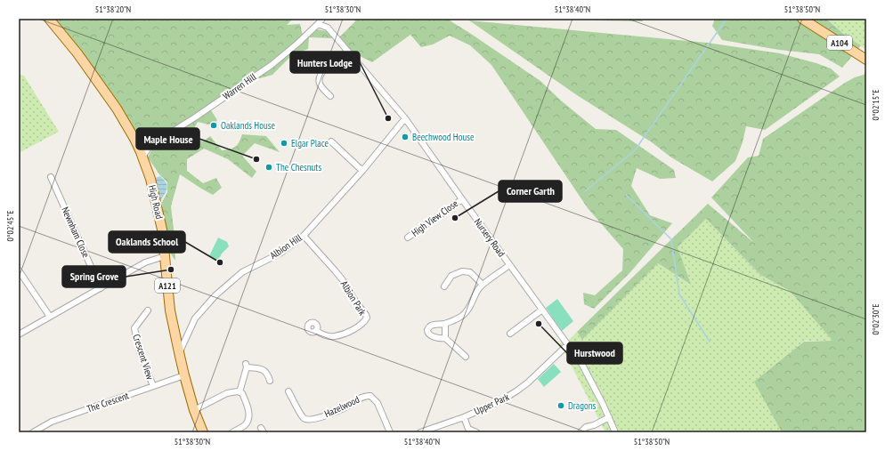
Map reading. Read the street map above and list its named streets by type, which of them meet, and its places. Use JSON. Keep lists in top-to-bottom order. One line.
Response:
{"streets":{"main road":["A104","High Road","A121"],"street":["Warren Hill","High View Close","Newnham Close","Nursery Road","Albion Hill","Albion Park","Crescent View","The Crescent","Upper Park","Hazelwood"]},"crossings":[["Warren Hill","High Road"],["Warren Hill","Nursery Road"],["High Road","Albion Hill"],["High Road","The Crescent"],["High View Close","Nursery Road"],["Nursery Road","Albion Hill"],["Nursery Road","Upper Park"],["Albion Hill","Albion Park"],["Crescent View","The Crescent"]],"places":["Hunters Lodge","Oaklands House","Beechwood House","Elgar Place","Maple House","The Chesnuts","Corner Garth","Oaklands School","Spring Grove","Hurstwood","Dragons"],"coordinates":["51°38'20\"N","51°38'30\"N","51°38'40\"N","51°38'50\"N","0°02'15\"E","0°02'45\"E","0°02'30\"E"]}
